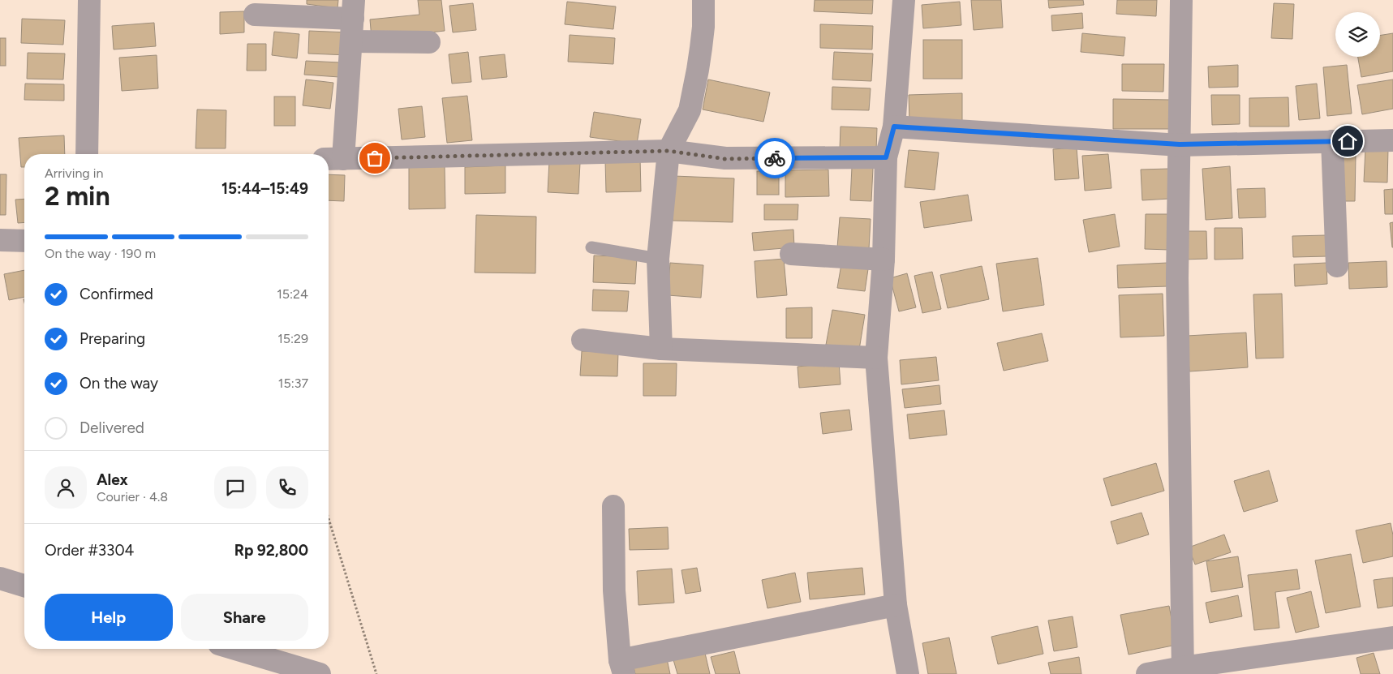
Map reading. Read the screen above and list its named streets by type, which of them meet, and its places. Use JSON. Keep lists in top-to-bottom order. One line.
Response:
{"page":{"heading":["2 min","Arriving in","15:44–15:49"],"panel":["Alex","Courier · 4.8","Order #3304","Rp 92,800"],"bar":"On the way · 190 m","list":[["Confirmed","15:24"],["Preparing","15:29"],["On the way","15:37"],"Delivered"],"buttons":["Help","Share"]}}
